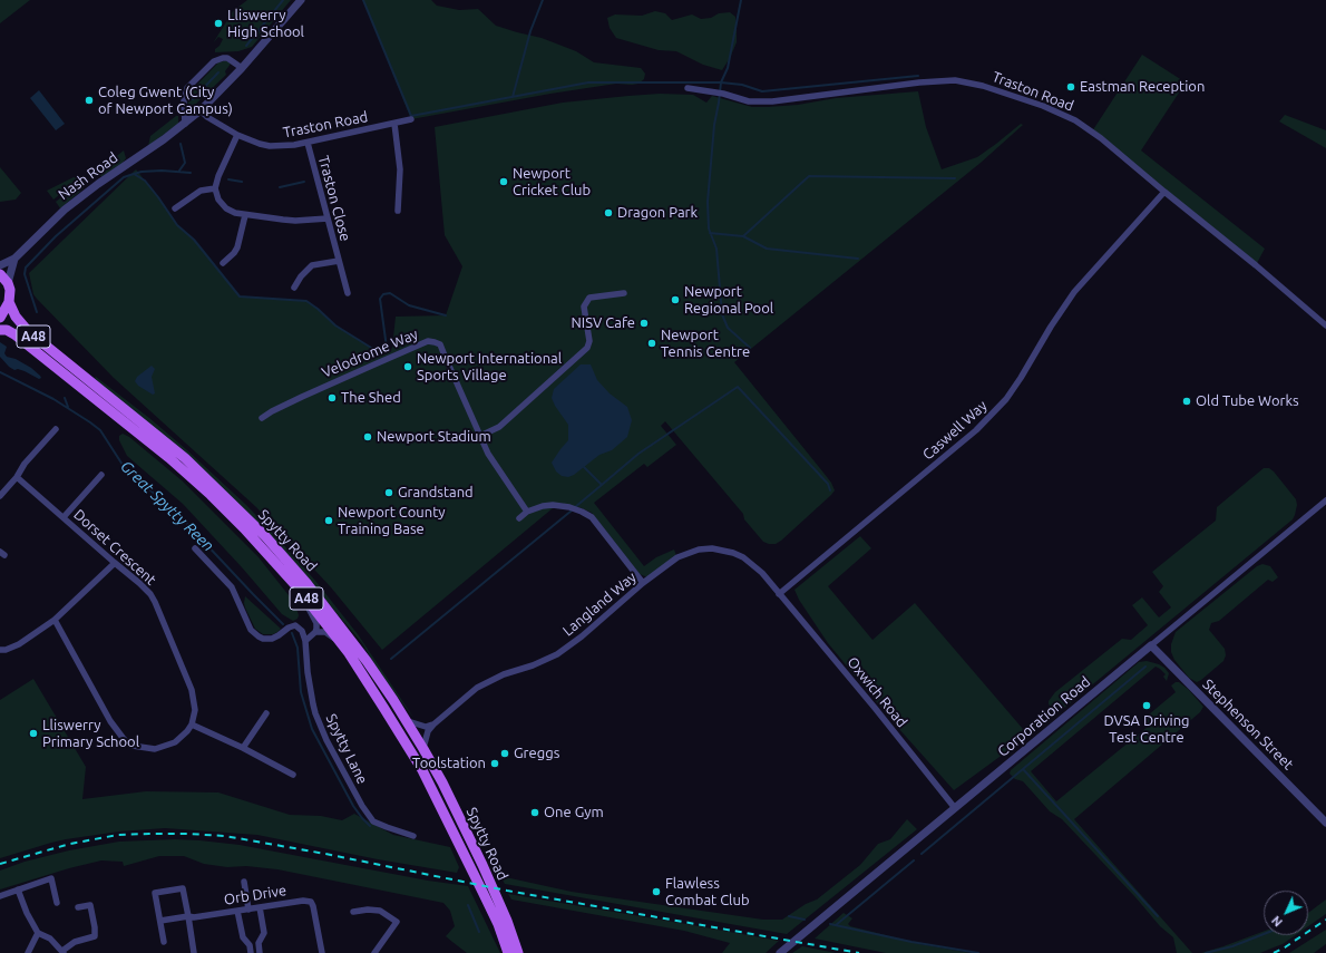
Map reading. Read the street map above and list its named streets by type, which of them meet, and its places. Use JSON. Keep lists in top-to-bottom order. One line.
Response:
{"streets":{"main road":["A48","Spytty Road"],"street":["Traston Road","Nash Road","Traston Close","Velodrome Way","Caswell Way","Dorset Crescent","Langland Way","Oxwich Road","Corporation Road","Stephenson Street","Spytty Lane","Orb Drive"]},"crossings":[["Traston Road","Nash Road"],["Traston Road","Traston Close"],["Traston Road","Caswell Way"],["A48","Spytty Road"],["Caswell Way","Langland Way"],["Caswell Way","Oxwich Road"],["Spytty Road","Langland Way"],["Langland Way","Oxwich Road"],["Oxwich Road","Corporation Road"],["Corporation Road","Stephenson Street"]],"water":["Great Spytty Reen"],"places":["Lliswerry High School","Eastman Reception","Coleg Gwent (City of Newport Campus)","Newport Cricket Club","Dragon Park","Newport Regional Pool","NISV Cafe","Newport Tennis Centre","Newport International Sports Village","The Shed","Old Tube Works","Newport Stadium","Grandstand","Newport County Training Base","DVSA Driving Test Centre","Lliswerry Primary School","Greggs","Toolstation","One Gym","Flawless Combat Club"],"north":"bottom left"}
